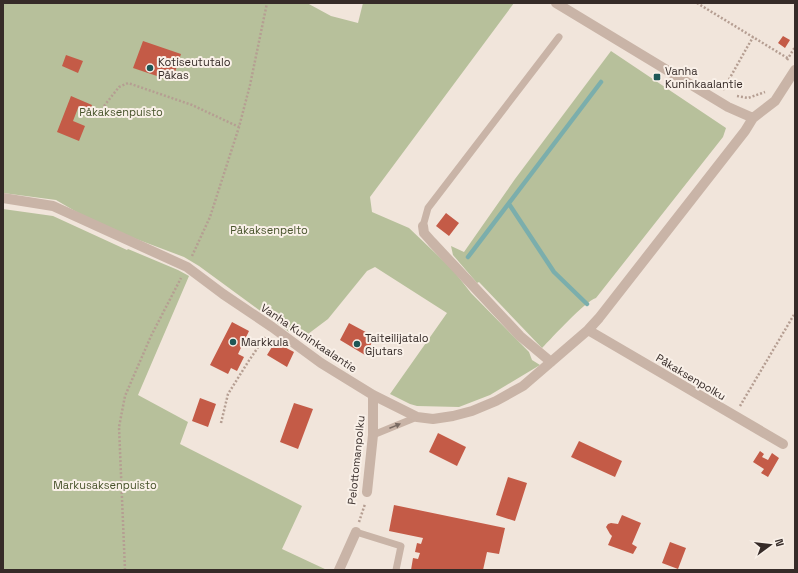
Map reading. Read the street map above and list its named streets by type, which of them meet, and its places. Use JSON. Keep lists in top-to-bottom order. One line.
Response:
{"streets":{"street":["Vanha Kuninkaalantie","Påkaksenpolku","Pelottomanpolku"]},"crossings":[["Vanha Kuninkaalantie","Påkaksenpolku"],["Vanha Kuninkaalantie","Pelottomanpolku"]],"parks":["Påkaksenpuisto","Påkaksenpelto","Markusaksenpuisto"],"places":{"other":["Kotiseututalo Påkas","Markkula","Taiteilijatalo Gjutars"],"transit":["Vanha Kuninkaalantie"]},"north":"right"}
